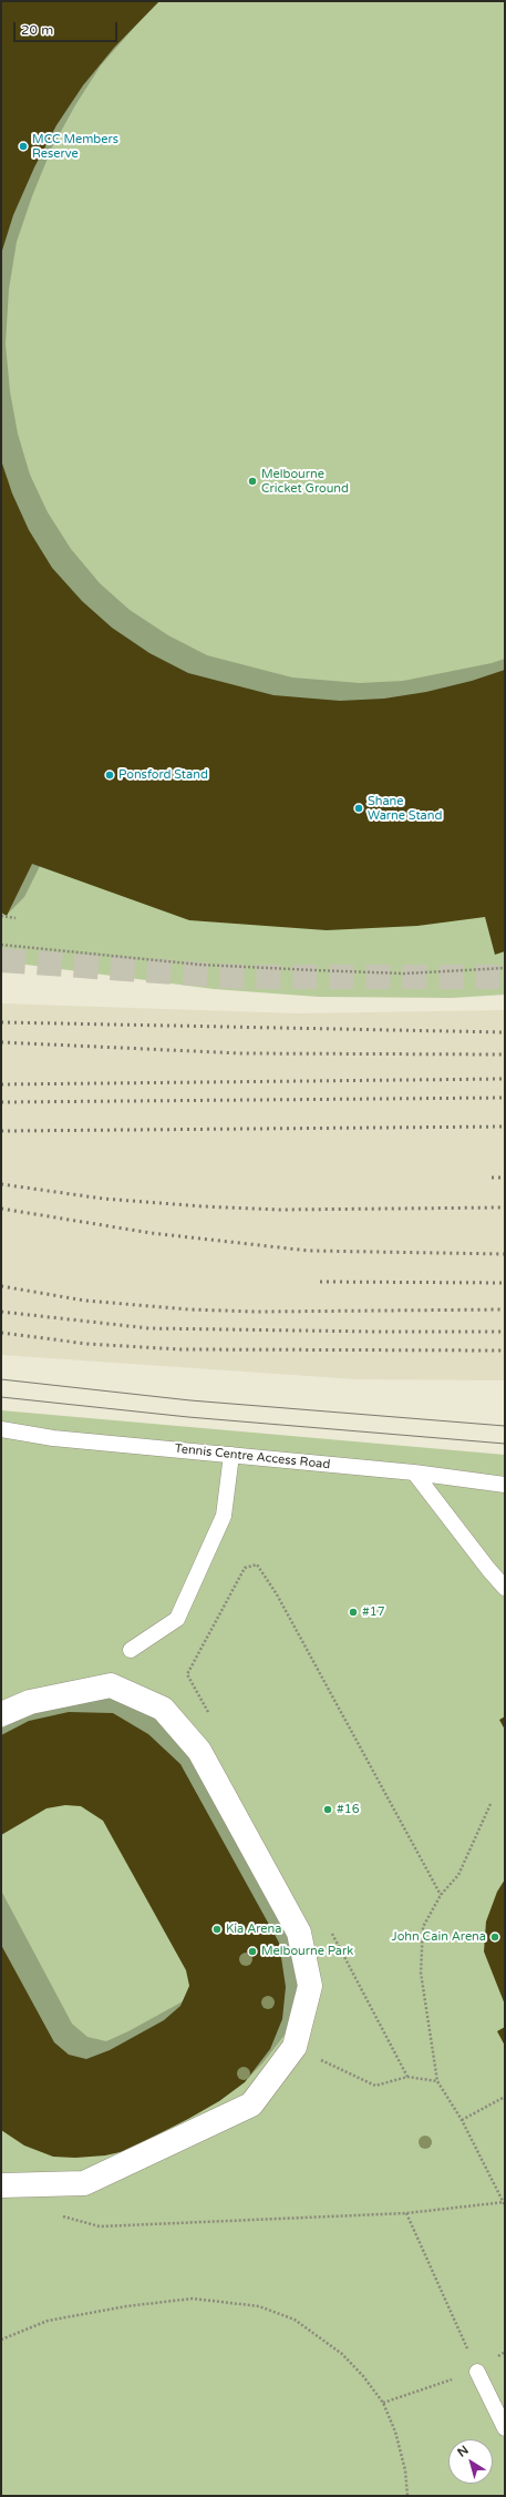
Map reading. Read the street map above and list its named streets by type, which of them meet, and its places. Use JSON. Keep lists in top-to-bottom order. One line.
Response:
{"streets":{"lane":["Tennis Centre Access Road"]},"places":["MCC Members Reserve","Melbourne Cricket Ground","Ponsford Stand","Shane Warne Stand","#17","#16","Kia Arena","John Cain Arena","Melbourne Park"],"scale_bar":"20 m","north":"top left"}
